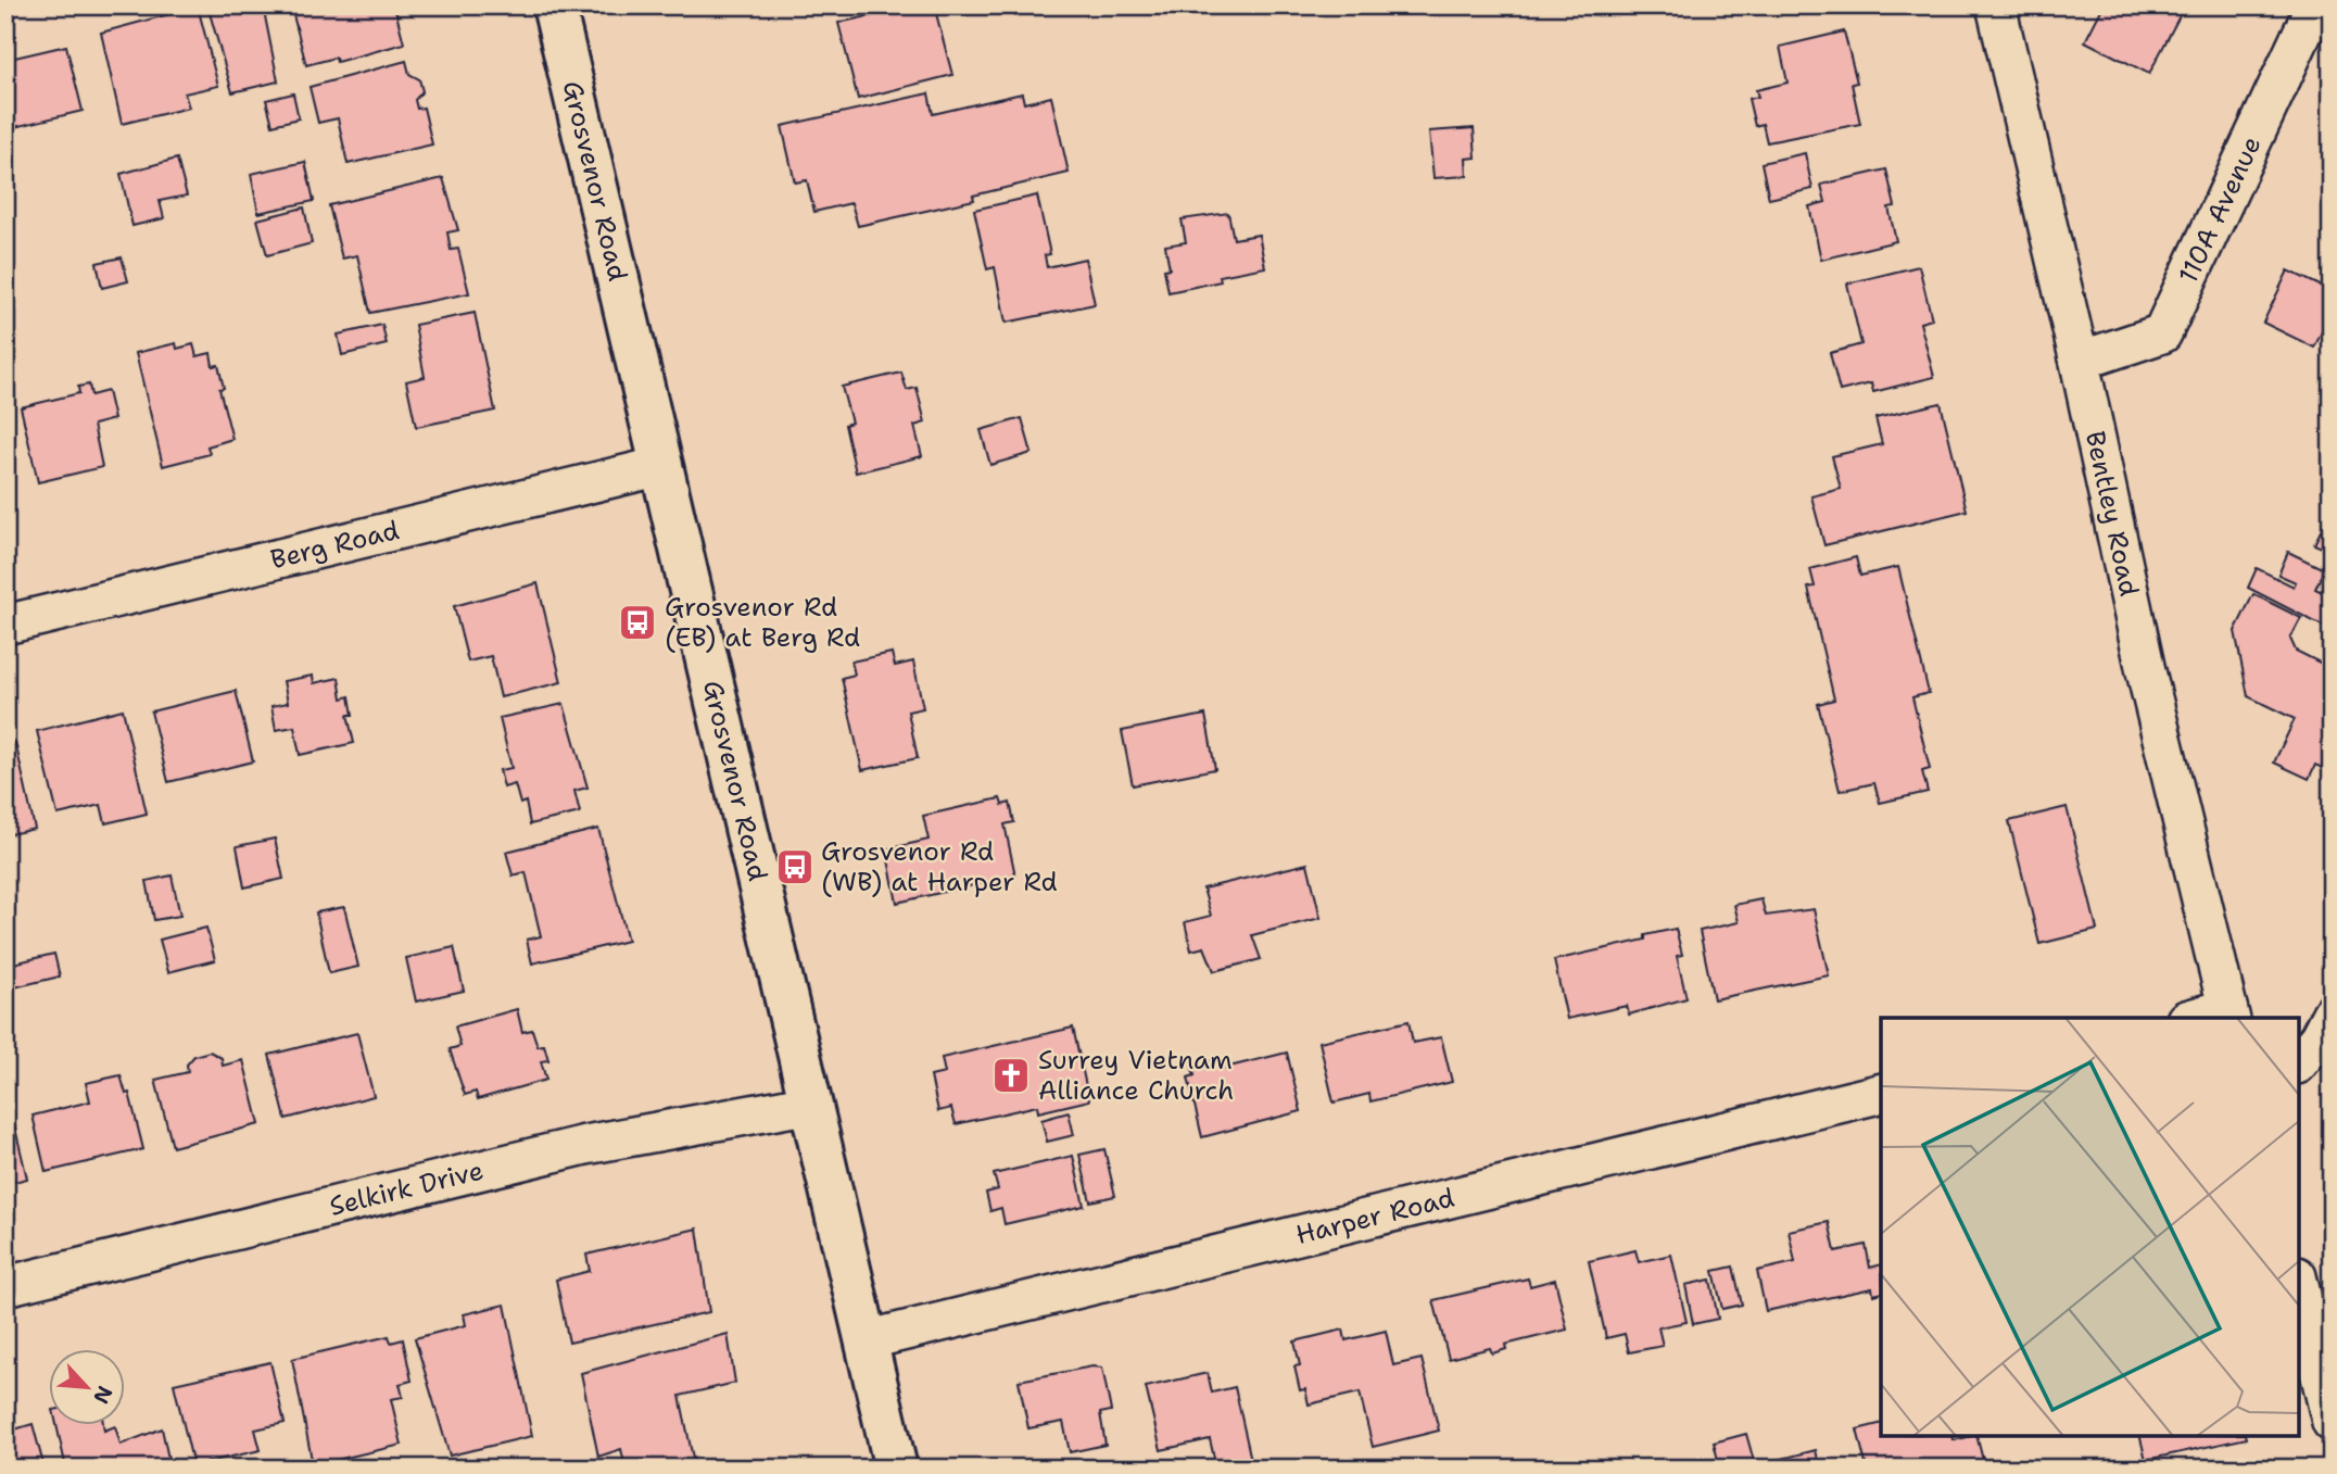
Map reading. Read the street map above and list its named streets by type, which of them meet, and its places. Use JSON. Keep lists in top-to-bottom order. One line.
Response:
{"streets":{"street":["Grosvenor Road","110A Avenue","Bentley Road","Berg Road","Selkirk Drive","Harper Road"]},"crossings":[["Grosvenor Road","Berg Road"],["Grosvenor Road","Selkirk Drive"],["Grosvenor Road","Harper Road"],["110A Avenue","Bentley Road"]],"places":{"bus stop":["Grosvenor Rd (EB) at Berg Rd","Grosvenor Rd (WB) at Harper Rd"],"church":["Surrey Vietnam Alliance Church"]},"north":"bottom right"}
